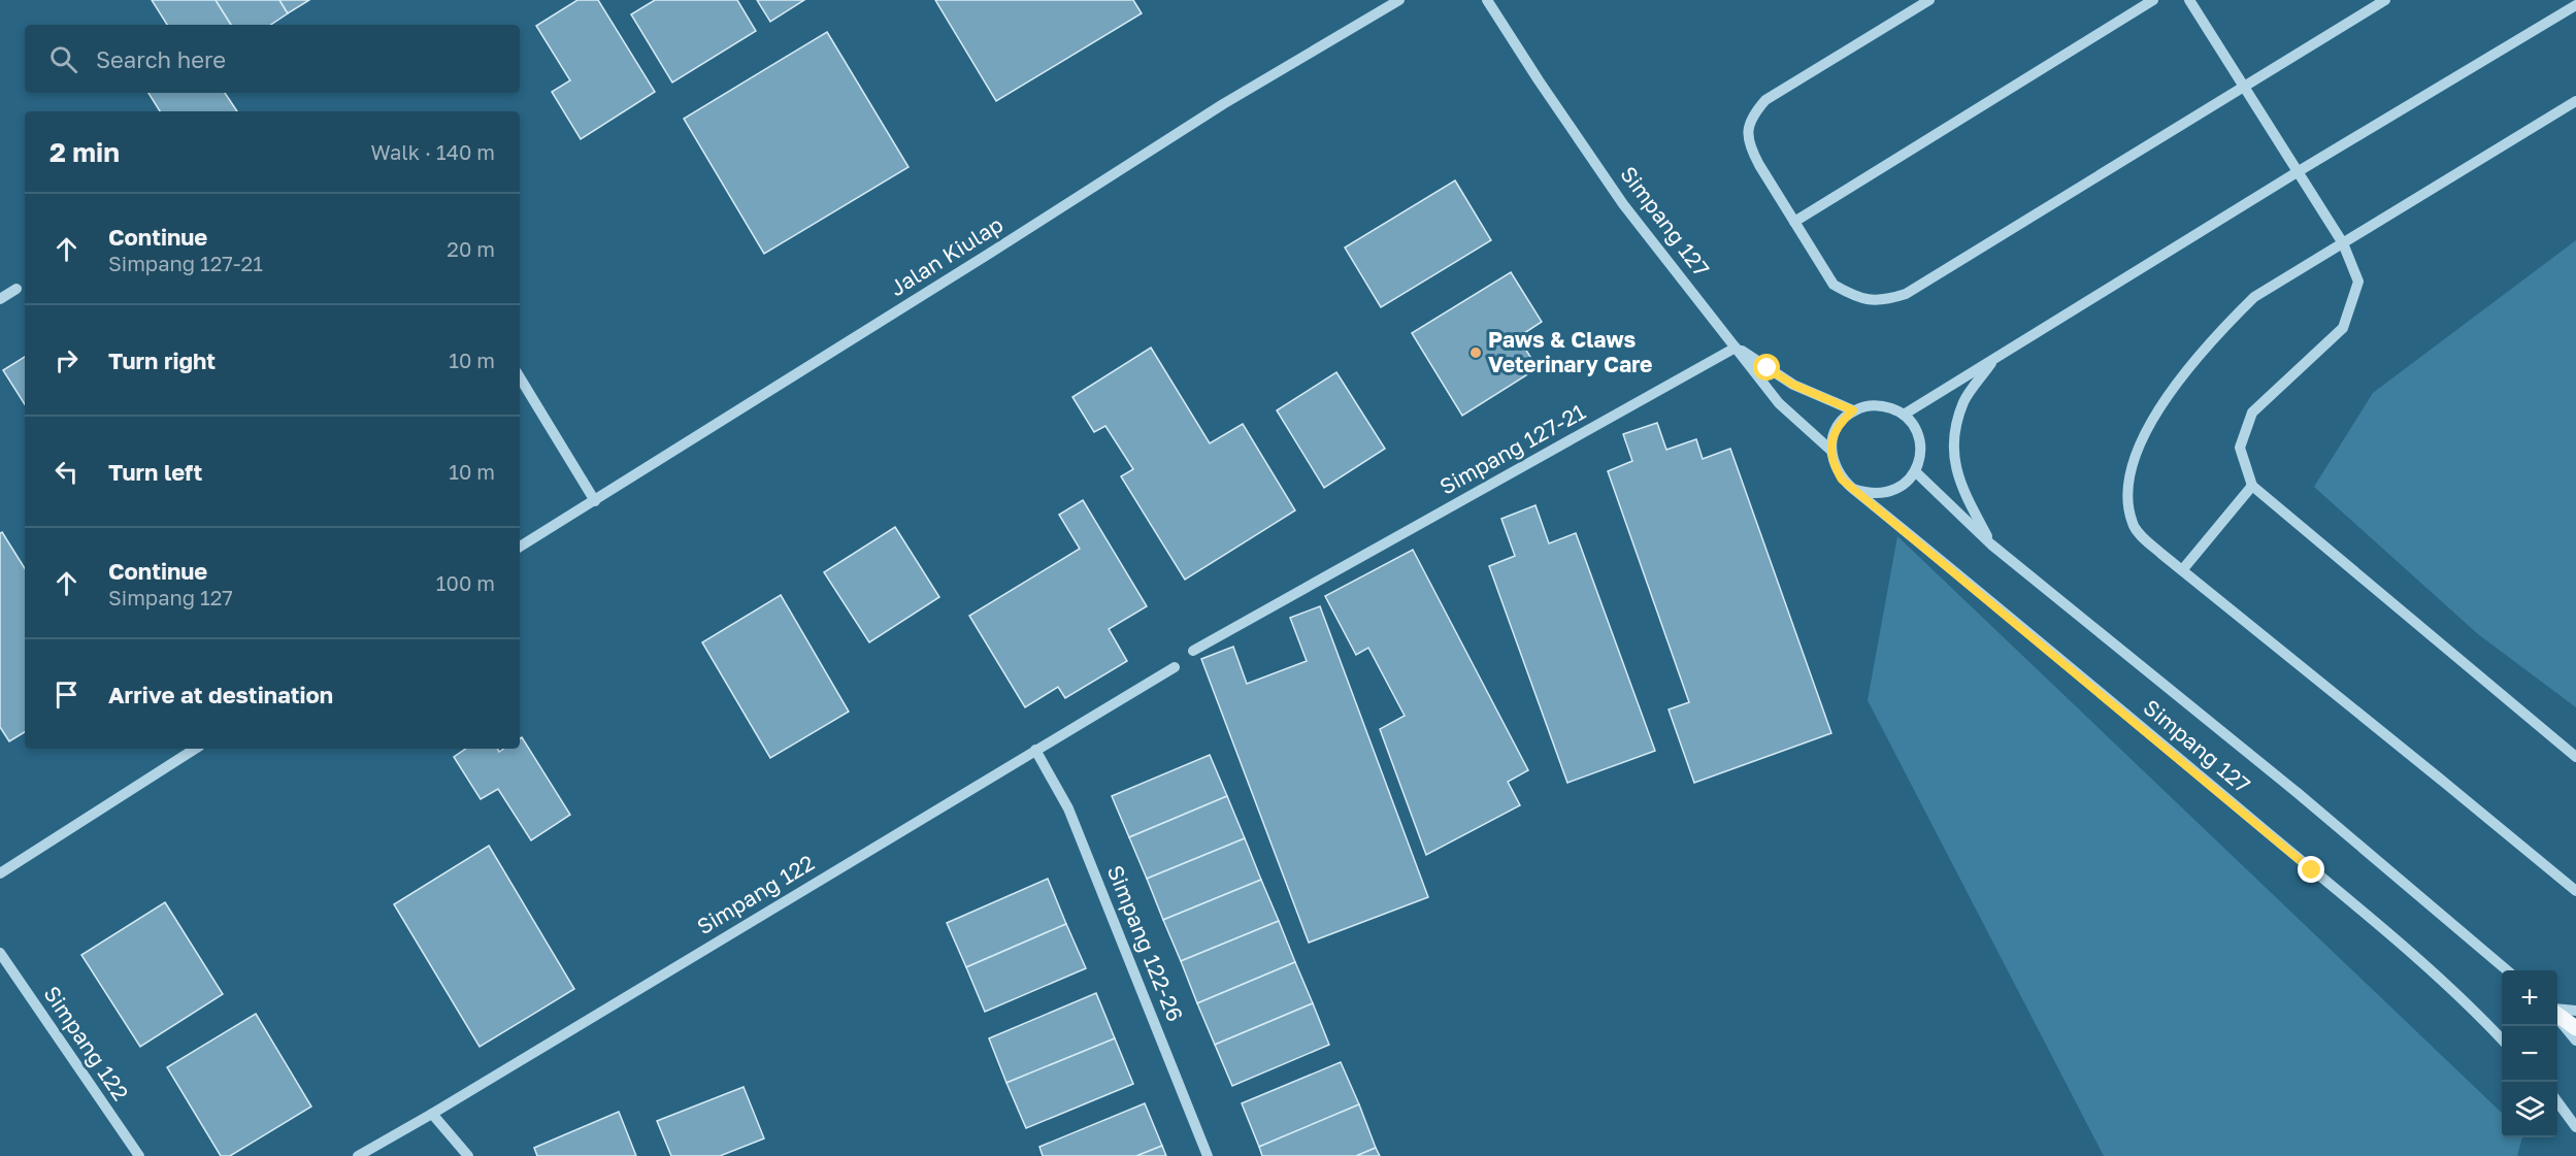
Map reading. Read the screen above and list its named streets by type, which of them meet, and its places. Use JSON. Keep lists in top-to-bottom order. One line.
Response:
{"streets":{"street":["Simpang 127","Jalan Kiulap","Simpang 127-21","Simpang 122","Simpang 122-26"]},"crossings":[["Simpang 127","Simpang 127-21"],["Simpang 122","Simpang 122-26"]],"places":["Paws & Claws Veterinary Care"],"page":{"search":"Search here","heading":["2 min","Walk · 140 m"],"list":[["Continue","Simpang 127-21","20 m"],["Turn right","10 m"],["Turn left","10 m"],["Continue","Simpang 127","100 m"],"Arrive at destination"],"map_buttons":["+","−"]}}
